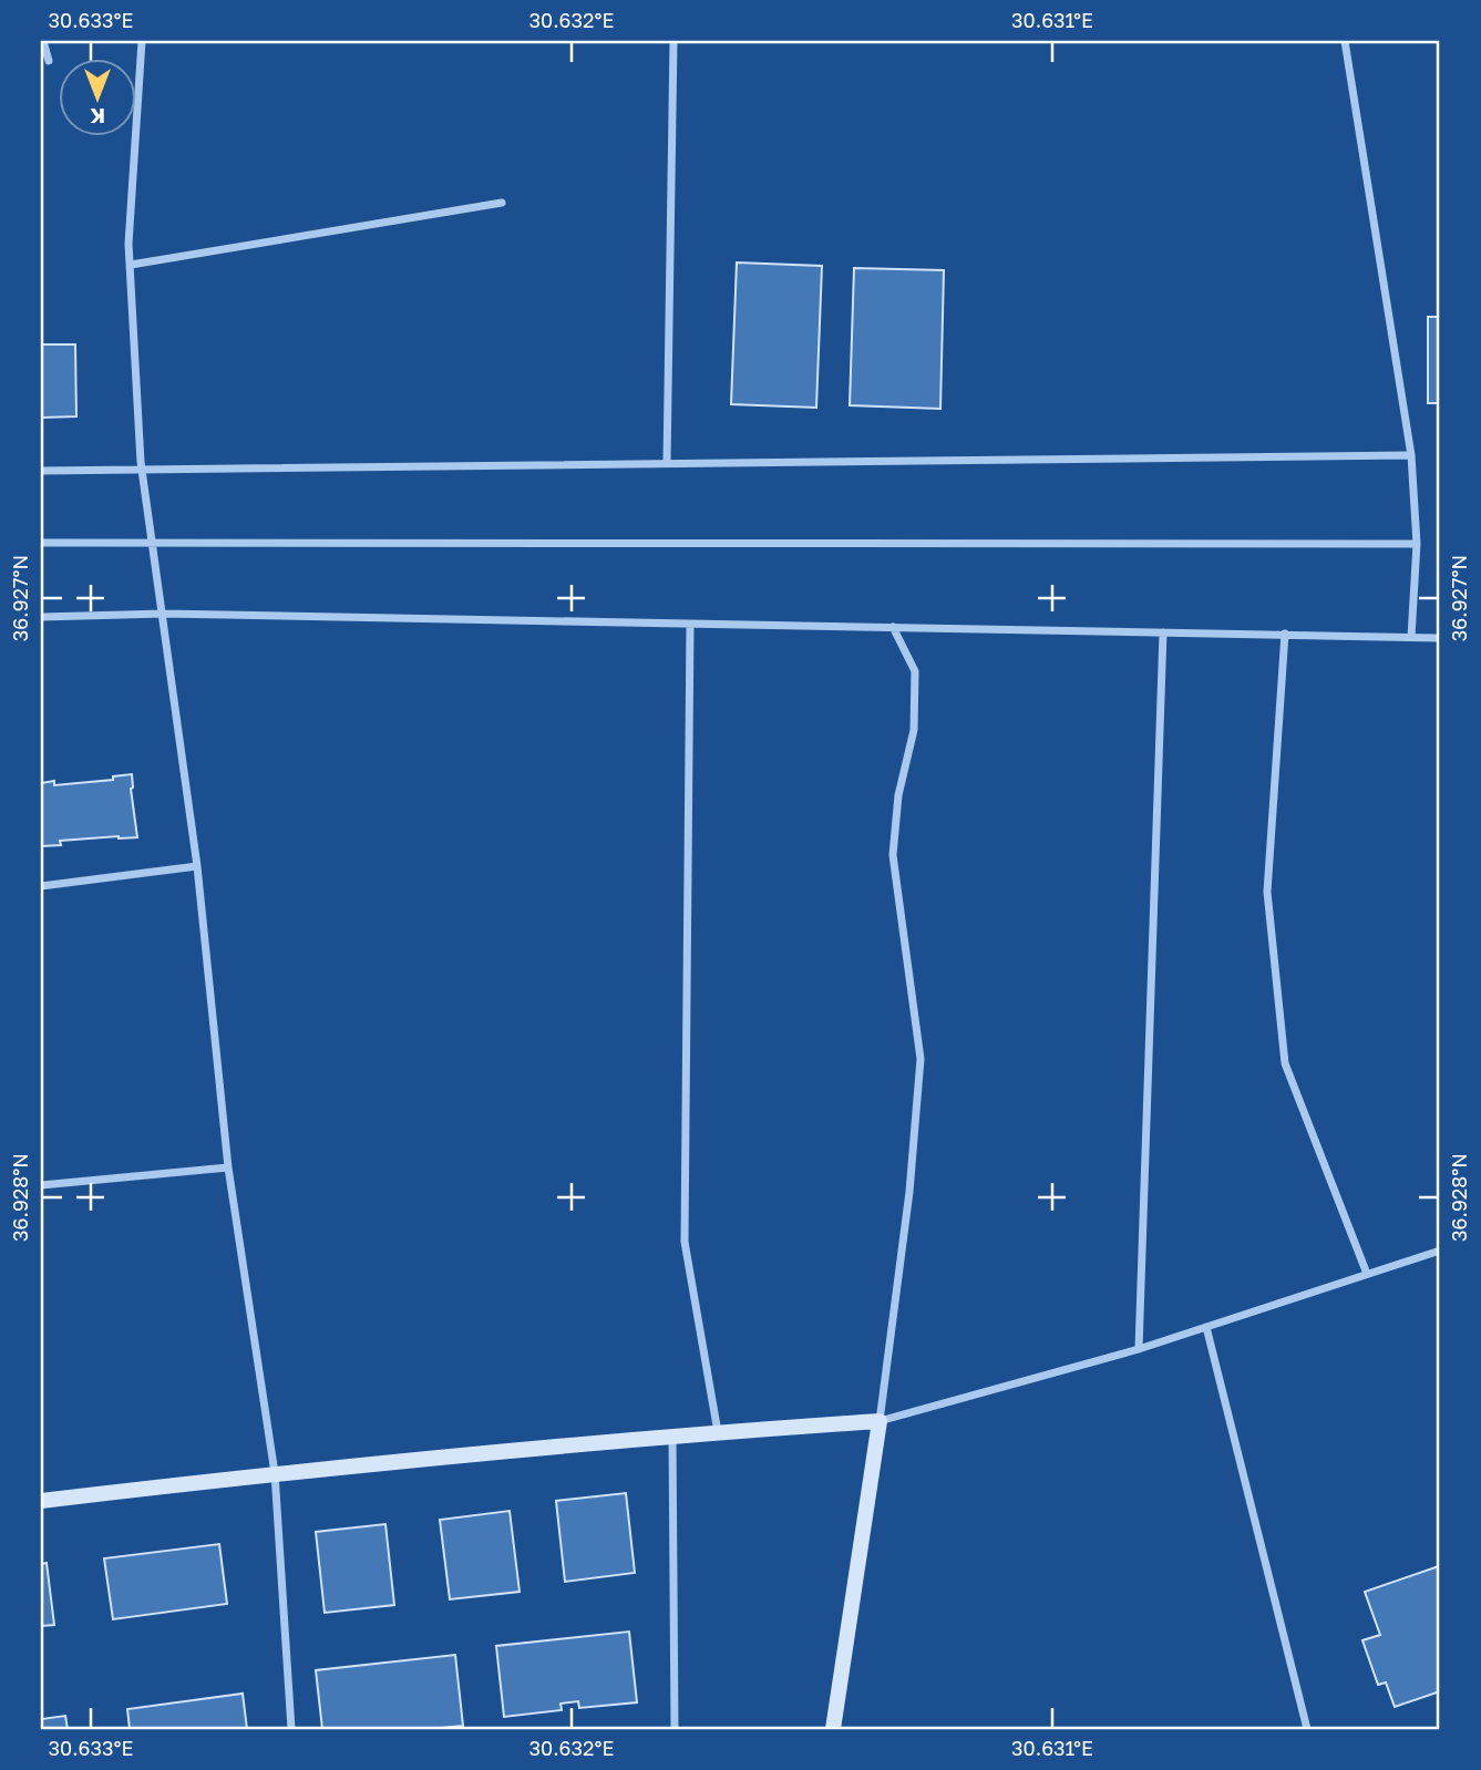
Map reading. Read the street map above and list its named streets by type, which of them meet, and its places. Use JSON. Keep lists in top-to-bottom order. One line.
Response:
{"north":"bottom","coordinates":["30.633°E","30.632°E","30.631°E","36.927°N","36.928°N"]}
